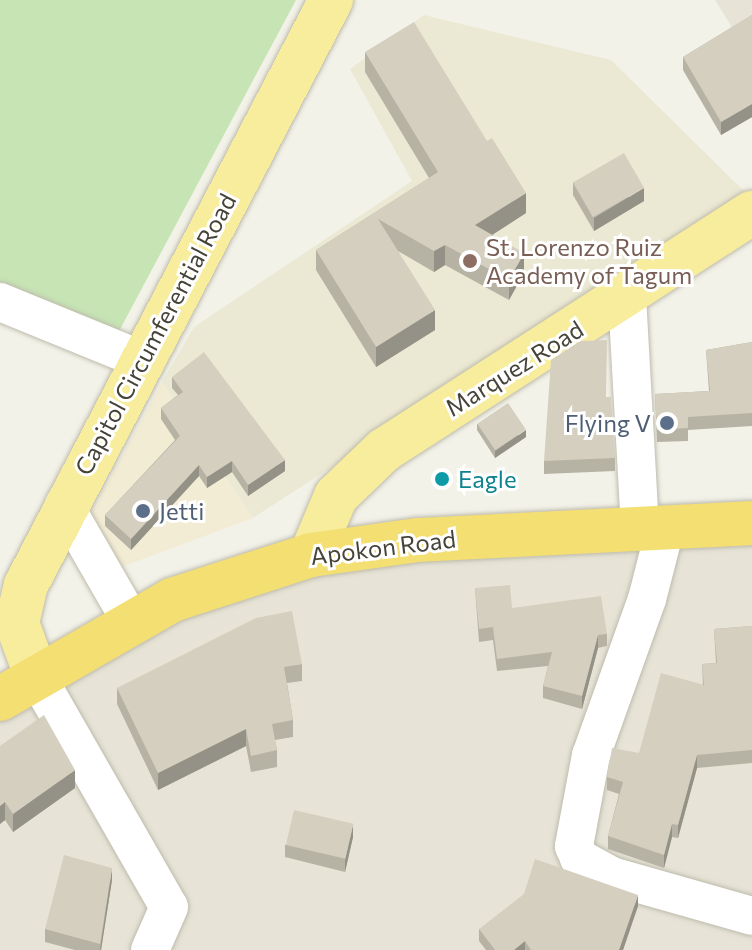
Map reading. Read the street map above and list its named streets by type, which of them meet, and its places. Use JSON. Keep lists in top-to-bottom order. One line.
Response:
{"streets":{"highway":["Apokon Road"],"main road":["Capitol Circumferential Road","Marquez Road"]},"crossings":[["Capitol Circumferential Road","Apokon Road"],["Marquez Road","Apokon Road"]],"places":["St. Lorenzo Ruiz Academy of Tagum","Flying V","Eagle","Jetti"]}
